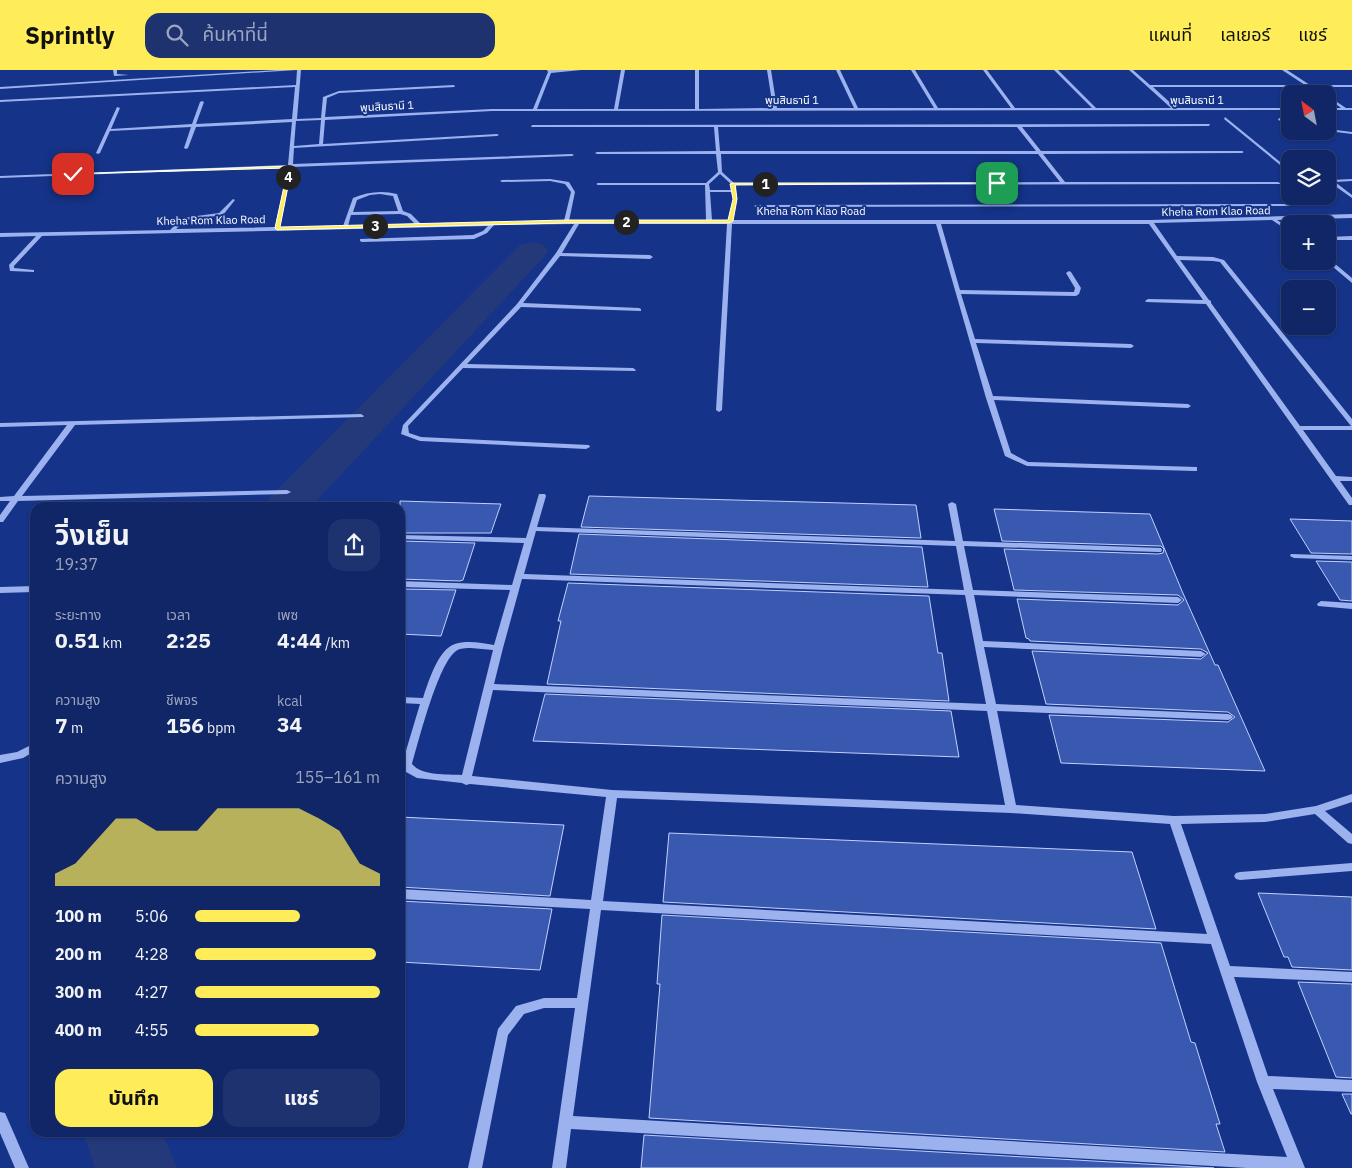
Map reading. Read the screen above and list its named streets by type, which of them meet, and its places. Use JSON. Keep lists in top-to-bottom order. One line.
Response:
{"streets":{"street":["พูนสินธานี 1","Kheha Rom Klao Road"]},"north":"top left","page":{"header":"Sprintly","search":"ค้นหาที่นี่","nav":["แผนที่","เลเยอร์","แชร์"],"map_buttons":["+","−"],"pins":["4","1","2","3"],"heading":["วิ่งเย็น","19:37"],"stats":[["ระยะทาง","0.51 km"],["เวลา","2:25"],["เพซ","4:44 /km"],["ความสูง","7 m"],["ชีพจร","156 bpm"],["kcal","34"]],"chart":["ความสูง","155–161 m"],"list":[{"name":"100 m","note":"5:06"},{"name":"200 m","note":"4:28"},{"name":"300 m","note":"4:27"},{"name":"400 m","note":"4:55"}],"buttons":["บันทึก","แชร์"]}}
